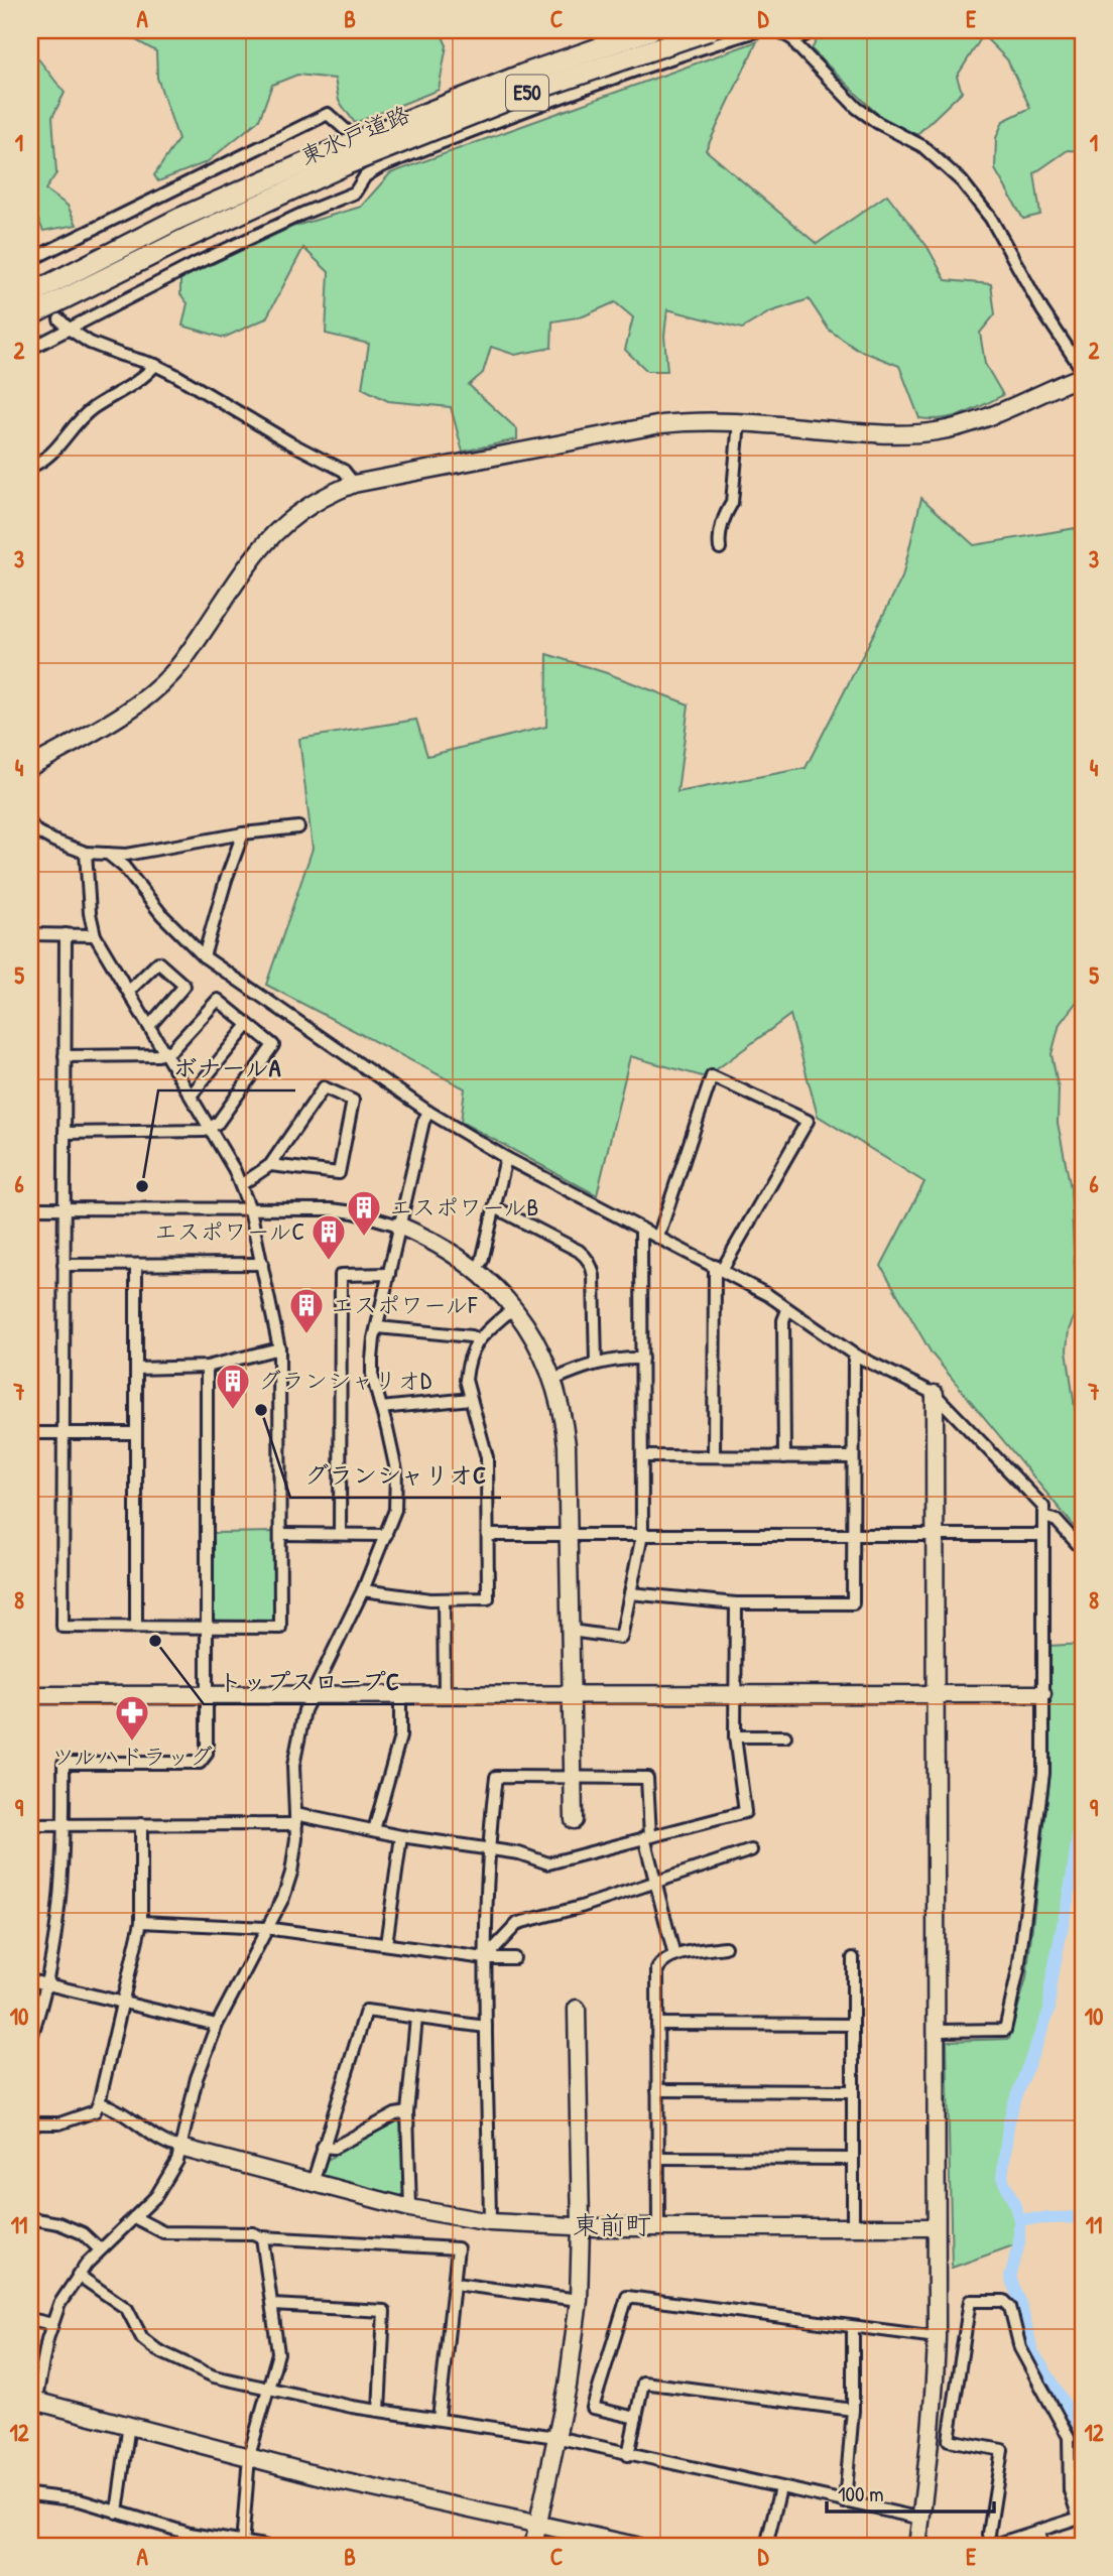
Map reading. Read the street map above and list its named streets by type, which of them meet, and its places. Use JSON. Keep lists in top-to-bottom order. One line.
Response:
{"streets":{"highway":["E50","東水戸道路"]},"districts":["東前町"],"places":{"other":["ボナールA","グランシャリオC","トップスロープC"],"building":["エスポワールB","エスポワールC","エスポワールF","グランシャリオD"],"pharmacy":["ツルハドラッグ"]},"scale_bar":"100 m","grid":{"columns":["A","B","C","D","E"],"rows":["1","2","3","4","5","6","7","8","9","10","11","12"]}}
